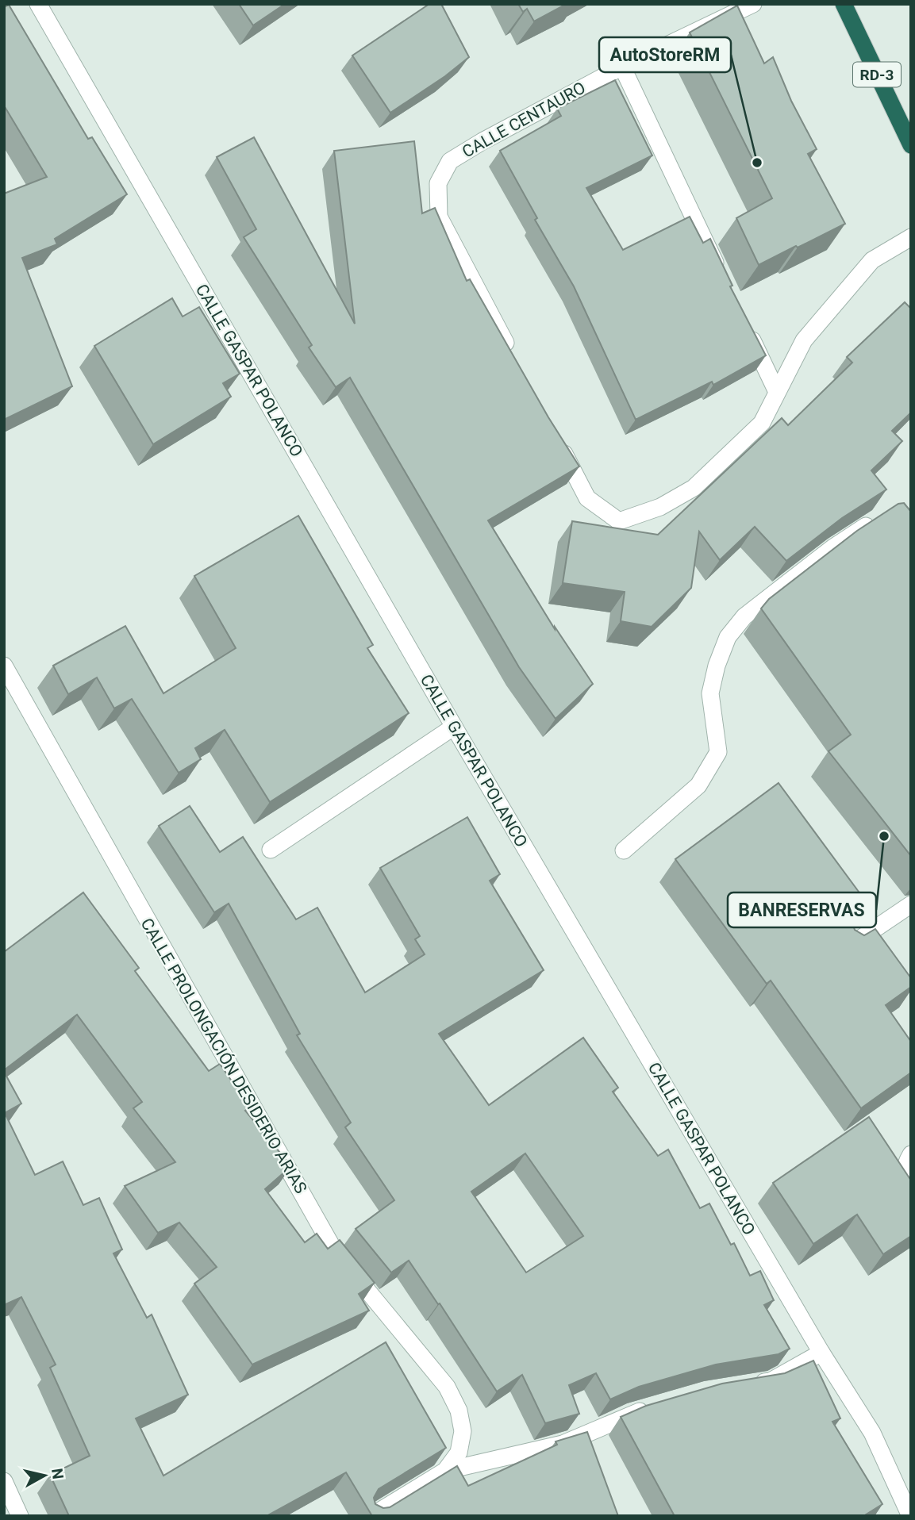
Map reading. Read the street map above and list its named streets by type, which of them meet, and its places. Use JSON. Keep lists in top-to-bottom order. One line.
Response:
{"streets":{"highway":["RD-3"],"street":["CALLE CENTAURO","CALLE GASPAR POLANCO","CALLE PROLONGACIÓN DESIDERIO ARIAS"]},"places":["AutoStoreRM","BANRESERVAS"],"north":"right"}
